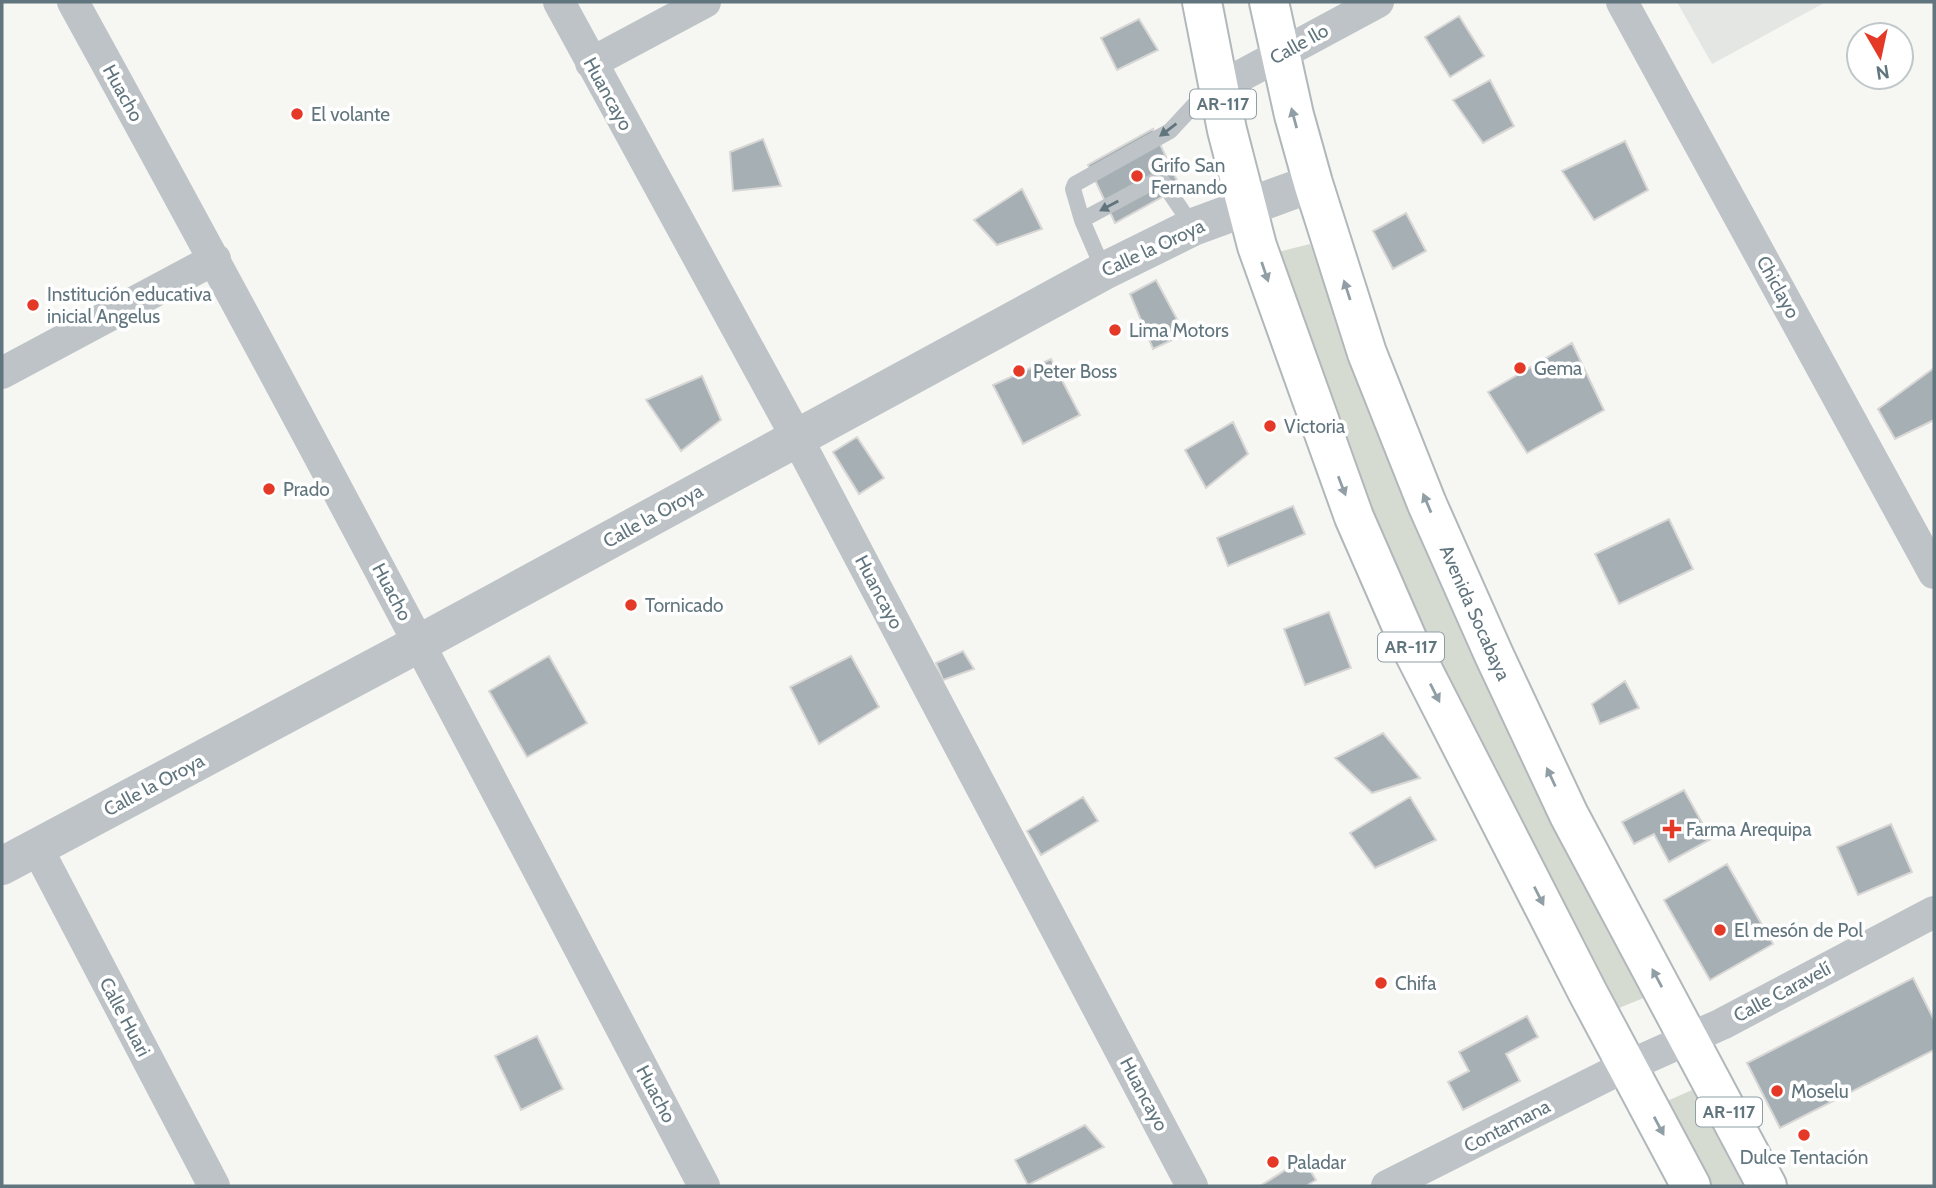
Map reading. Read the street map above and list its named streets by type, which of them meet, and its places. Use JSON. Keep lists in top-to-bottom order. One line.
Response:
{"streets":{"main road":["AR-117","Avenida Socabaya"],"street":["Calle Ilo","Huacho","Huancayo","Calle la Oroya","Chiclayo","Calle Caravelí","Calle Huari","Contamana"]},"crossings":[["Calle Ilo","AR-117"],["Calle Ilo","Avenida Socabaya"],["Huacho","Calle la Oroya"],["Huancayo","Calle la Oroya"],["AR-117","Calle la Oroya"],["AR-117","Calle Caravelí"],["AR-117","Contamana"],["Calle la Oroya","Avenida Socabaya"],["Calle la Oroya","Calle Huari"],["Avenida Socabaya","Calle Caravelí"],["Calle Caravelí","Contamana"]],"places":{"other":["El volante","Grifo San Fernando","Institución educativa inicial Angelus","Lima Motors","Gema","Peter Boss","Victoria","Prado","Tornicado","El mesón de Pol","Chifa","Moselu","Dulce Tentación","Paladar"],"health":["Farma Arequipa"]},"north":"bottom"}
